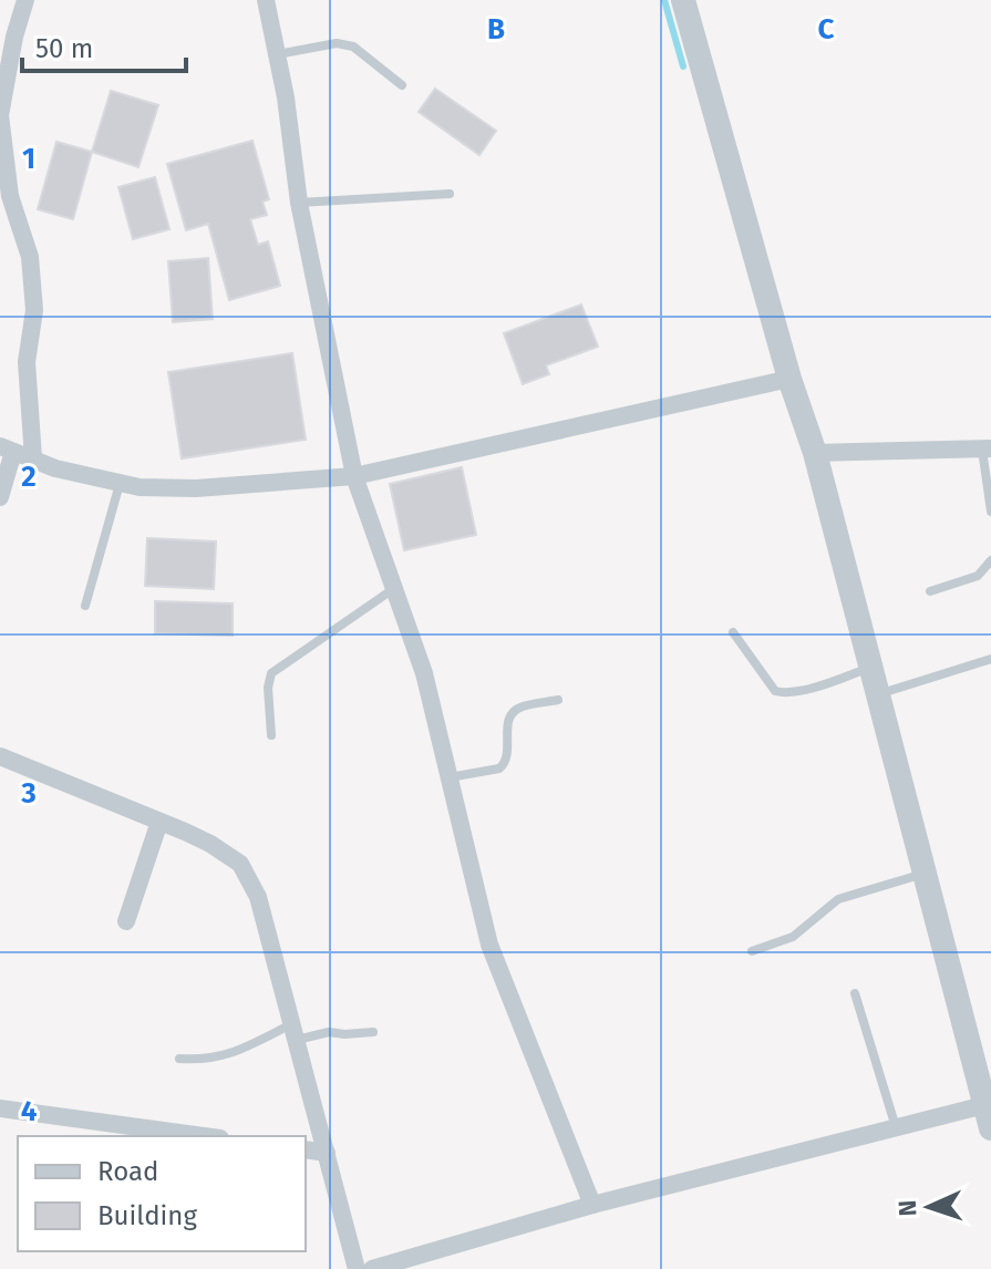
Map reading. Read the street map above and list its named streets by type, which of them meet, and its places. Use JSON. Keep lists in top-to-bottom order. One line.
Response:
{"legend":["Road","Building"],"scale_bar":"50 m","north":"left","grid":{"columns":["B","C"],"rows":["1","2","3","4"]}}
